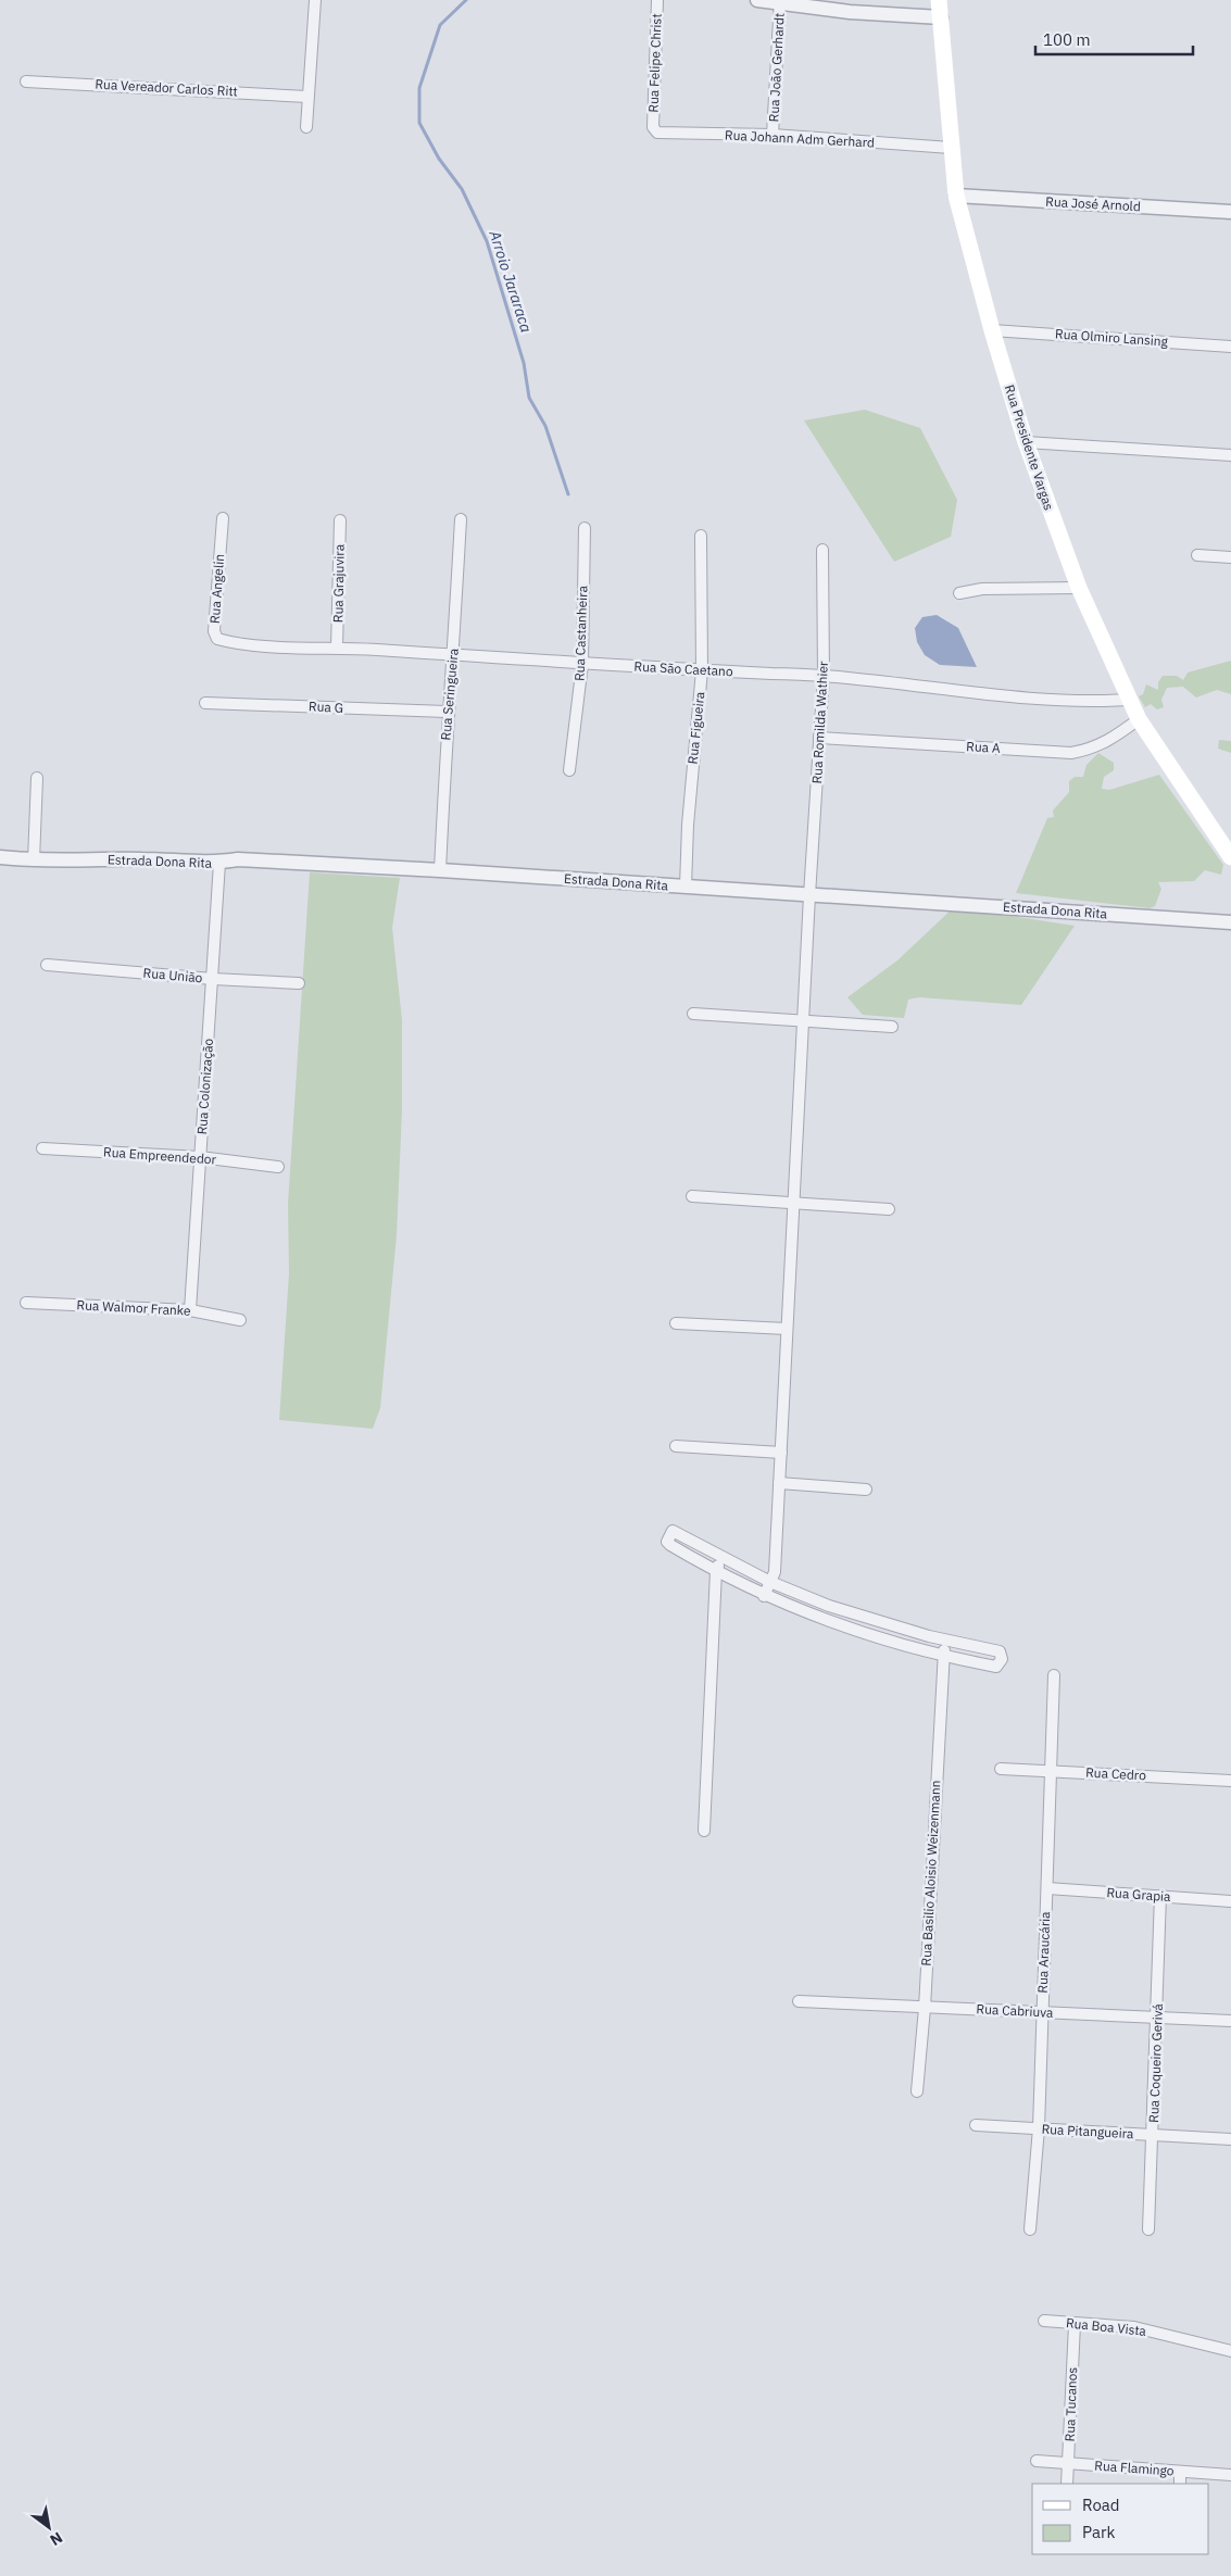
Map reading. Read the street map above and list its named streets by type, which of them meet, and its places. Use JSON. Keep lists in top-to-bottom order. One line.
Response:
{"streets":{"main road":["Rua Presidente Vargas"],"street":["Rua Felipe Christ","Rua João Gerhardt","Rua Vereador Carlos Ritt","Rua Johann Adm Gerhard","Rua José Arnold","Rua Olmiro Lansing","Rua Grajuvira","Rua Angelin","Rua Castanheira","Rua São Caetano","Rua Seringueira","Rua G","Rua Romilda Wathier","Rua Figueira","Rua A","Estrada Dona Rita","Rua União","Rua Colonização","Rua Empreendedor","Rua Walmor Franke","Rua Cedro","Rua Basilio Aloisio Weizenmann","Rua Grapia","Rua Araucária","Rua Cabriuva","Rua Coqueiro Gerivá","Rua Pitangueira","Rua Boa Vista","Rua Tucanos","Rua Flamingo"]},"crossings":[["Rua Felipe Christ","Rua Johann Adm Gerhard"],["Rua João Gerhardt","Rua Johann Adm Gerhard"],["Rua Johann Adm Gerhard","Rua Presidente Vargas"],["Rua José Arnold","Rua Presidente Vargas"],["Rua Olmiro Lansing","Rua Presidente Vargas"],["Rua Presidente Vargas","Rua São Caetano"],["Rua Presidente Vargas","Rua A"],["Rua Grajuvira","Rua São Caetano"],["Rua Angelin","Rua São Caetano"],["Rua Castanheira","Rua São Caetano"],["Rua São Caetano","Rua Seringueira"],["Rua São Caetano","Rua Romilda Wathier"],["Rua São Caetano","Rua Figueira"],["Rua Seringueira","Rua G"],["Rua Seringueira","Estrada Dona Rita"],["Rua Romilda Wathier","Rua A"],["Rua Romilda Wathier","Estrada Dona Rita"],["Rua Figueira","Estrada Dona Rita"],["Estrada Dona Rita","Rua Colonização"],["Rua União","Rua Colonização"],["Rua Colonização","Rua Empreendedor"],["Rua Colonização","Rua Walmor Franke"],["Rua Cedro","Rua Araucária"],["Rua Basilio Aloisio Weizenmann","Rua Cabriuva"],["Rua Grapia","Rua Araucária"],["Rua Grapia","Rua Coqueiro Gerivá"],["Rua Araucária","Rua Cabriuva"],["Rua Araucária","Rua Pitangueira"],["Rua Cabriuva","Rua Coqueiro Gerivá"],["Rua Coqueiro Gerivá","Rua Pitangueira"],["Rua Boa Vista","Rua Tucanos"],["Rua Tucanos","Rua Flamingo"]],"water":["Arroio Jararaca"],"legend":["Road","Park"],"scale_bar":"100 m","north":"bottom right"}
